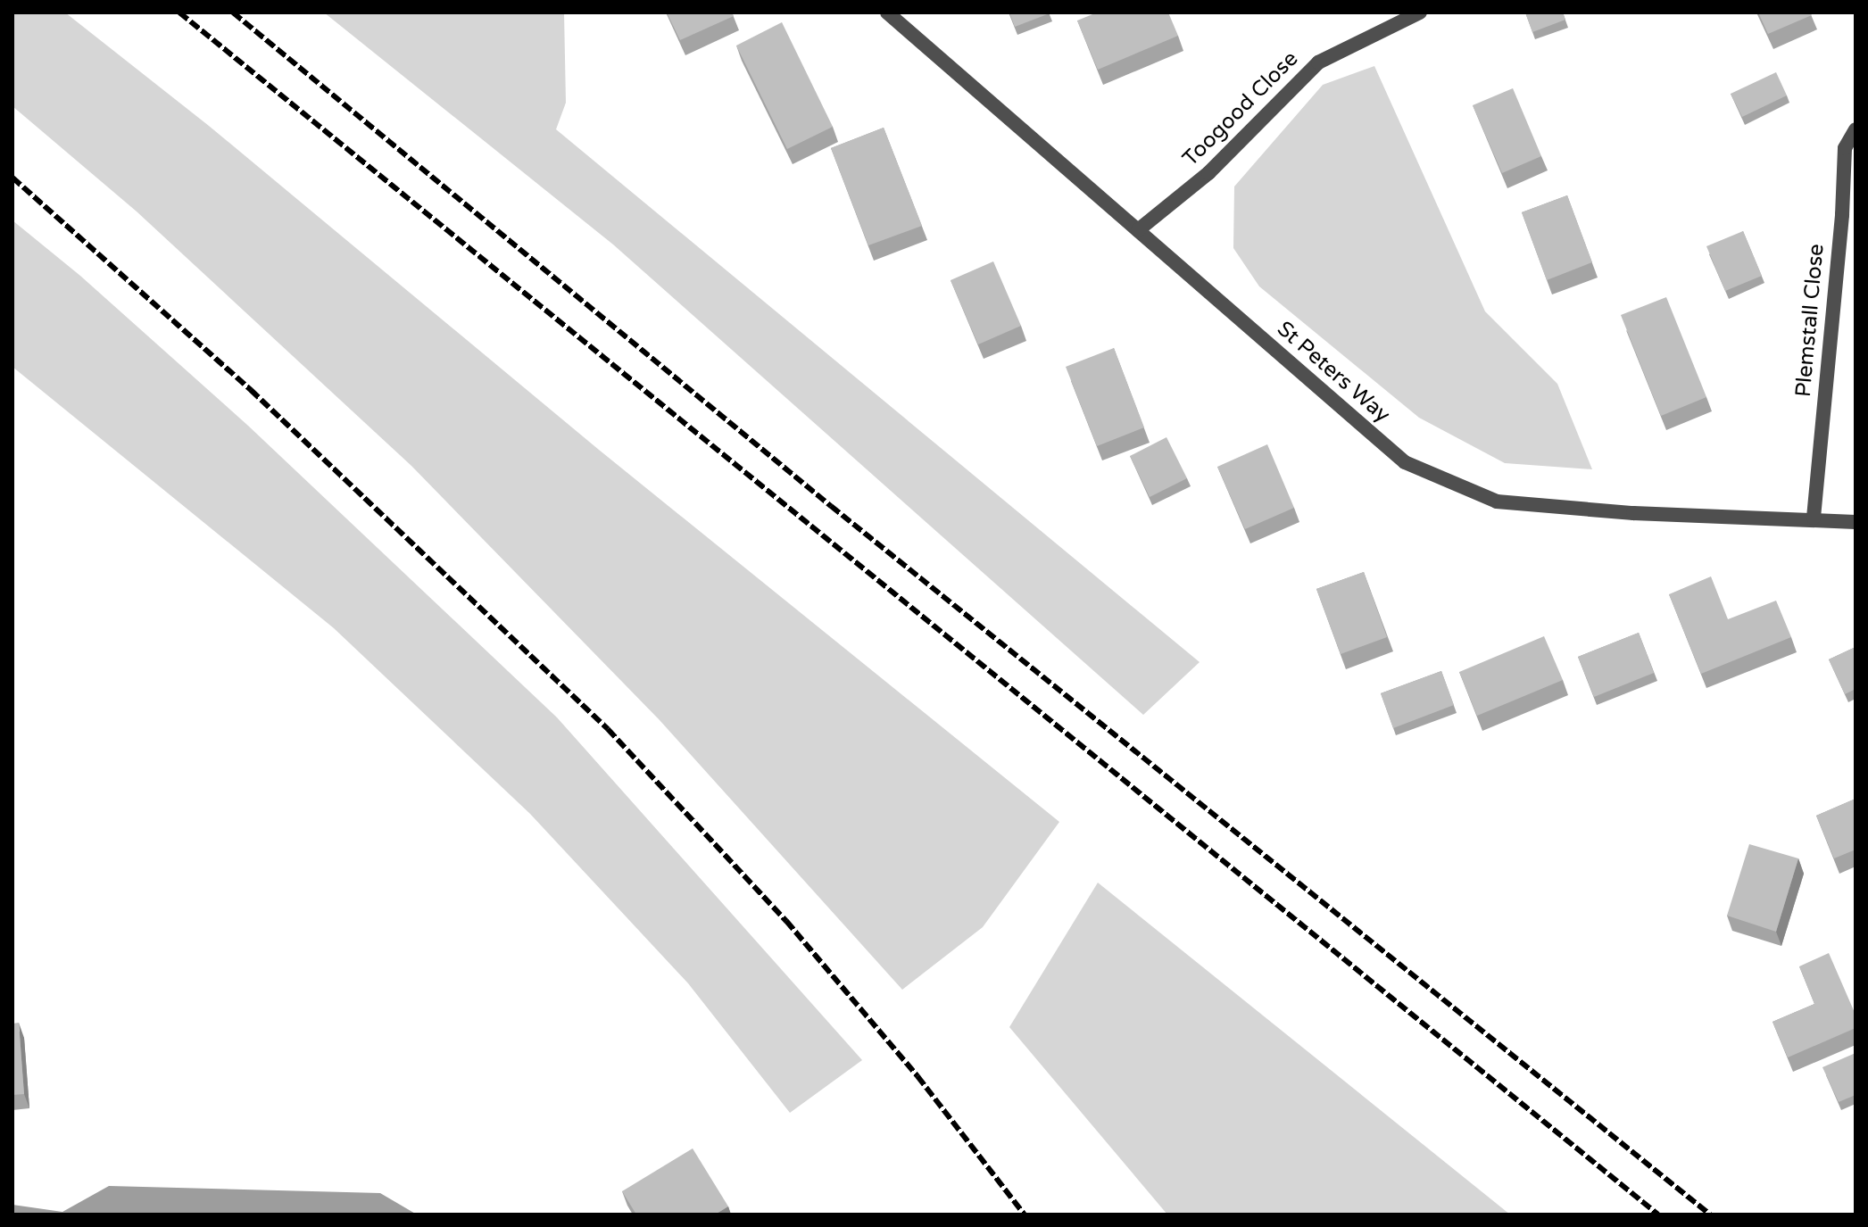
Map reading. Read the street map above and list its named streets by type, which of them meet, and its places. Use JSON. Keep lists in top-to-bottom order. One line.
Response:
{"streets":{"street":["Toogood Close","Plemstall Close","St Peters Way"]},"crossings":[["Toogood Close","St Peters Way"],["Plemstall Close","St Peters Way"]]}
